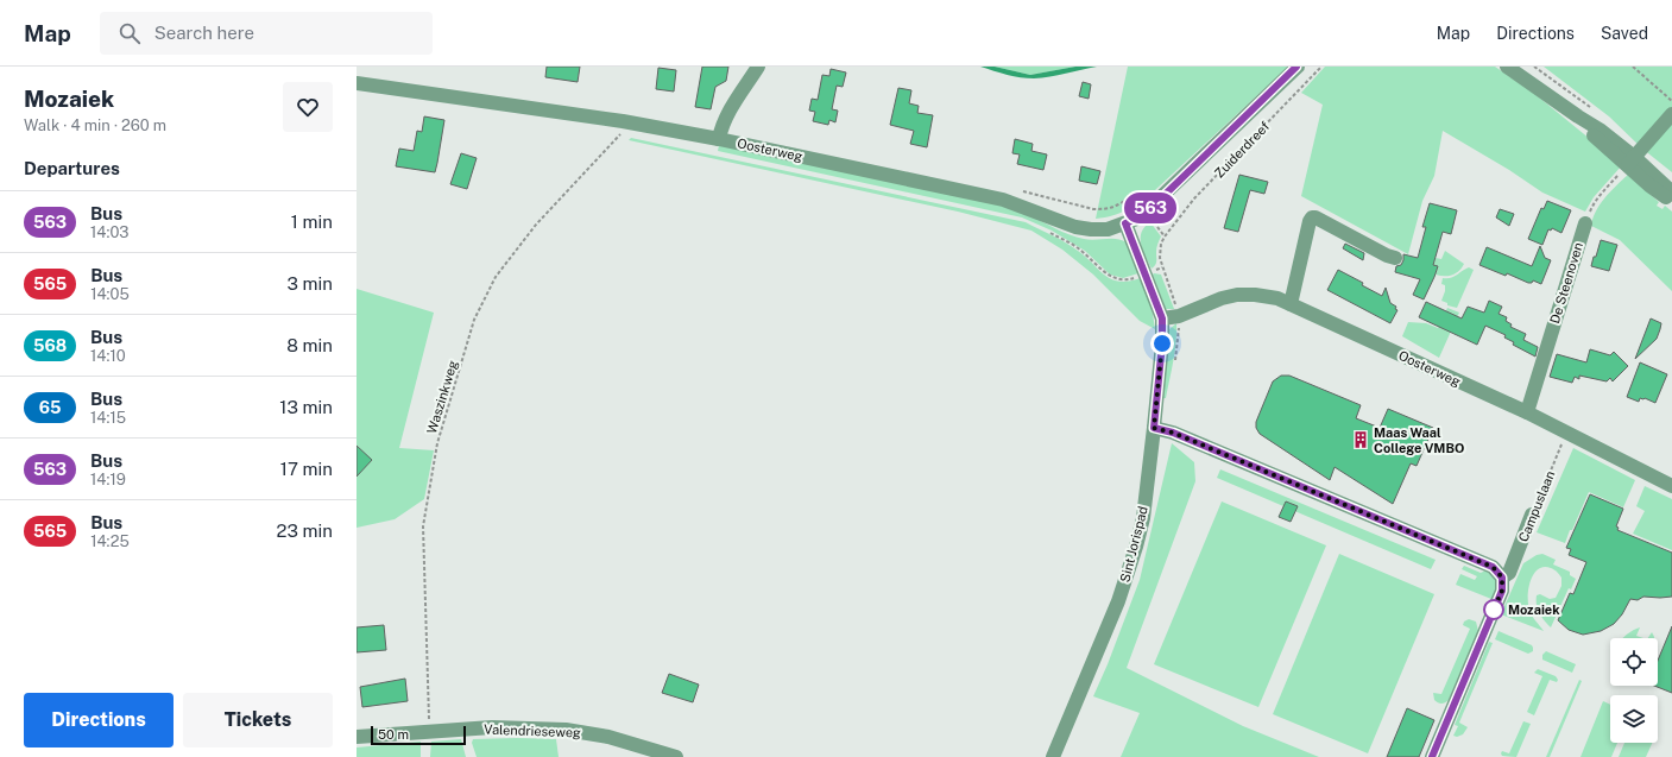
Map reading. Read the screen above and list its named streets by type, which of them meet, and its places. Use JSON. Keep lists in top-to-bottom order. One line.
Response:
{"streets":{"street":["Oosterweg","Zuiderdreef","De Steenoven","Campuslaan","Sint Jorispad","Valendrieseweg"],"path":["Waszinkweg"]},"crossings":[["Oosterweg","Zuiderdreef"],["Oosterweg","De Steenoven"],["Oosterweg","Waszinkweg"],["Oosterweg","Campuslaan"],["Oosterweg","Sint Jorispad"],["Waszinkweg","Valendrieseweg"]],"places":{"building":["Maas Waal College VMBO"],"other":["Mozaiek"]},"lines":["bus line 563"],"scale_bar":"50 m","page":{"header":"Map","search":"Search here","nav":["Map","Directions","Saved"],"heading":[["Mozaiek","Walk · 4 min · 260 m"],"Departures"],"on_map":"563","list":[{"mark":"563","name":"Bus","note":"14:03","value":"1 min"},{"mark":"565","name":"Bus","note":"14:05","value":"3 min"},{"mark":"568","name":"Bus","note":"14:10","value":"8 min"},{"mark":"65","name":"Bus","note":"14:15","value":"13 min"},{"mark":"563","name":"Bus","note":"14:19","value":"17 min"},{"mark":"565","name":"Bus","note":"14:25","value":"23 min"}],"buttons":["Directions","Tickets"],"scale":"50 m"}}
